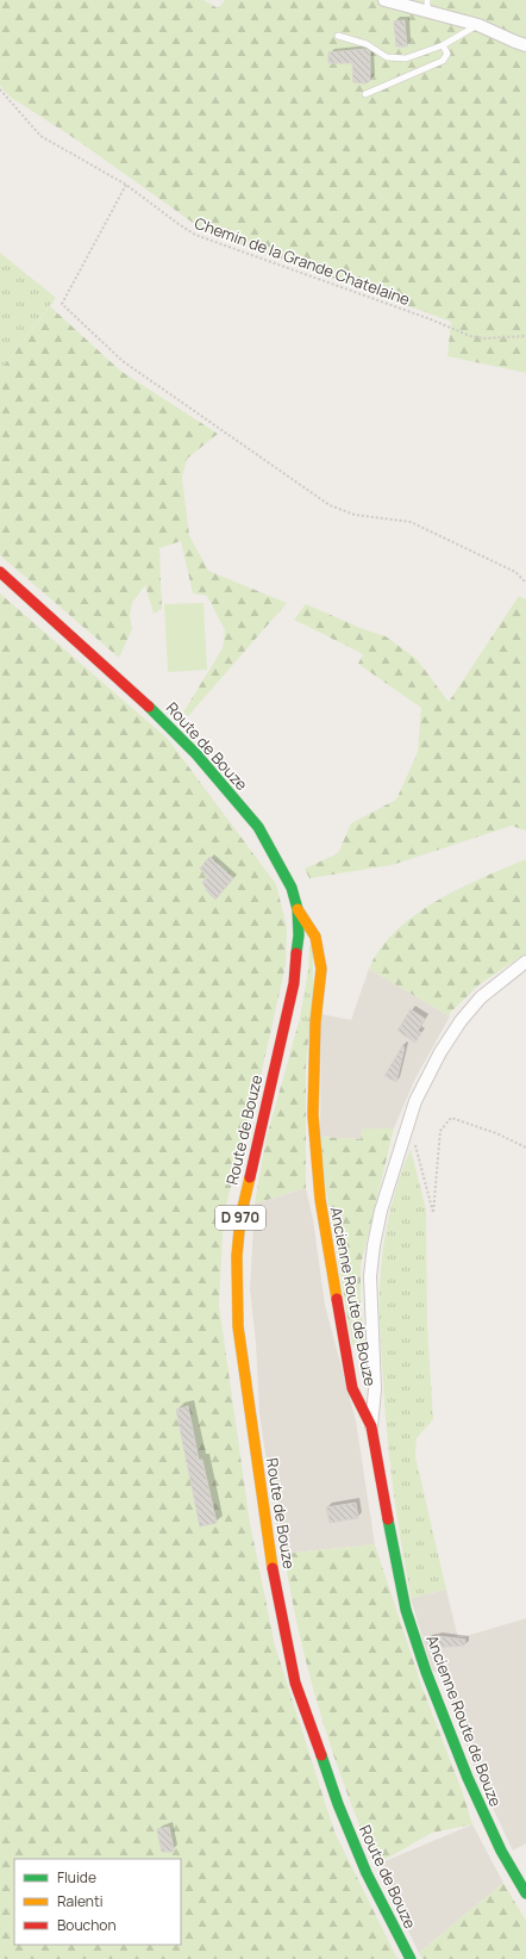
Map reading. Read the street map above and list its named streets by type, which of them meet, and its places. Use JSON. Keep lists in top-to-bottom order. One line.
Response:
{"streets":{"main road":["Route de Bouze","D 970","Ancienne Route de Bouze"],"path":["Chemin de la Grande Chatelaine"]},"crossings":[["Route de Bouze","Ancienne Route de Bouze"]],"legend":["Fluide","Ralenti","Bouchon"]}
